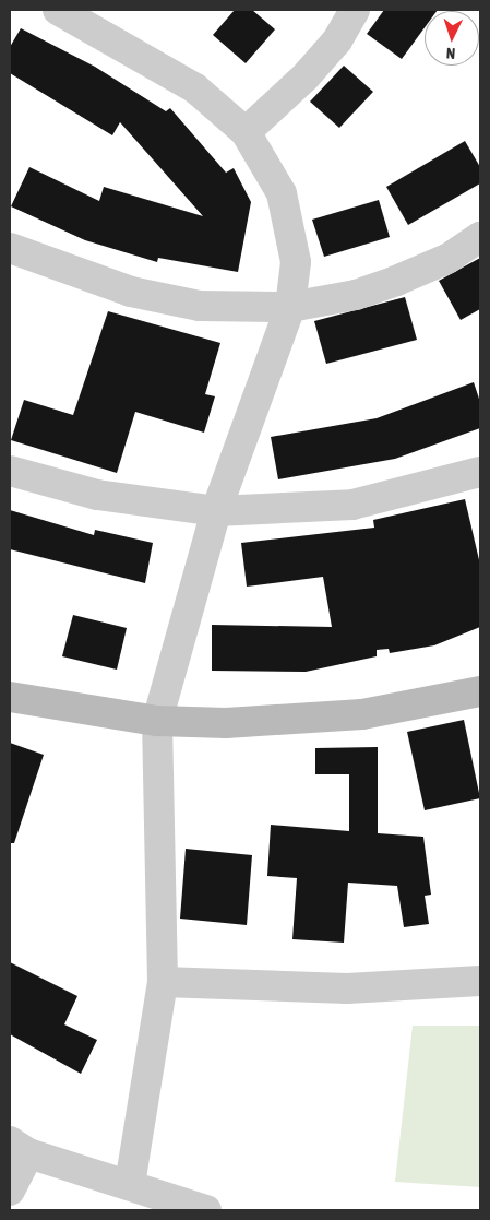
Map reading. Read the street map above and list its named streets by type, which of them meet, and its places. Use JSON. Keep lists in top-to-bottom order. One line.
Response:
{"north":"bottom"}
